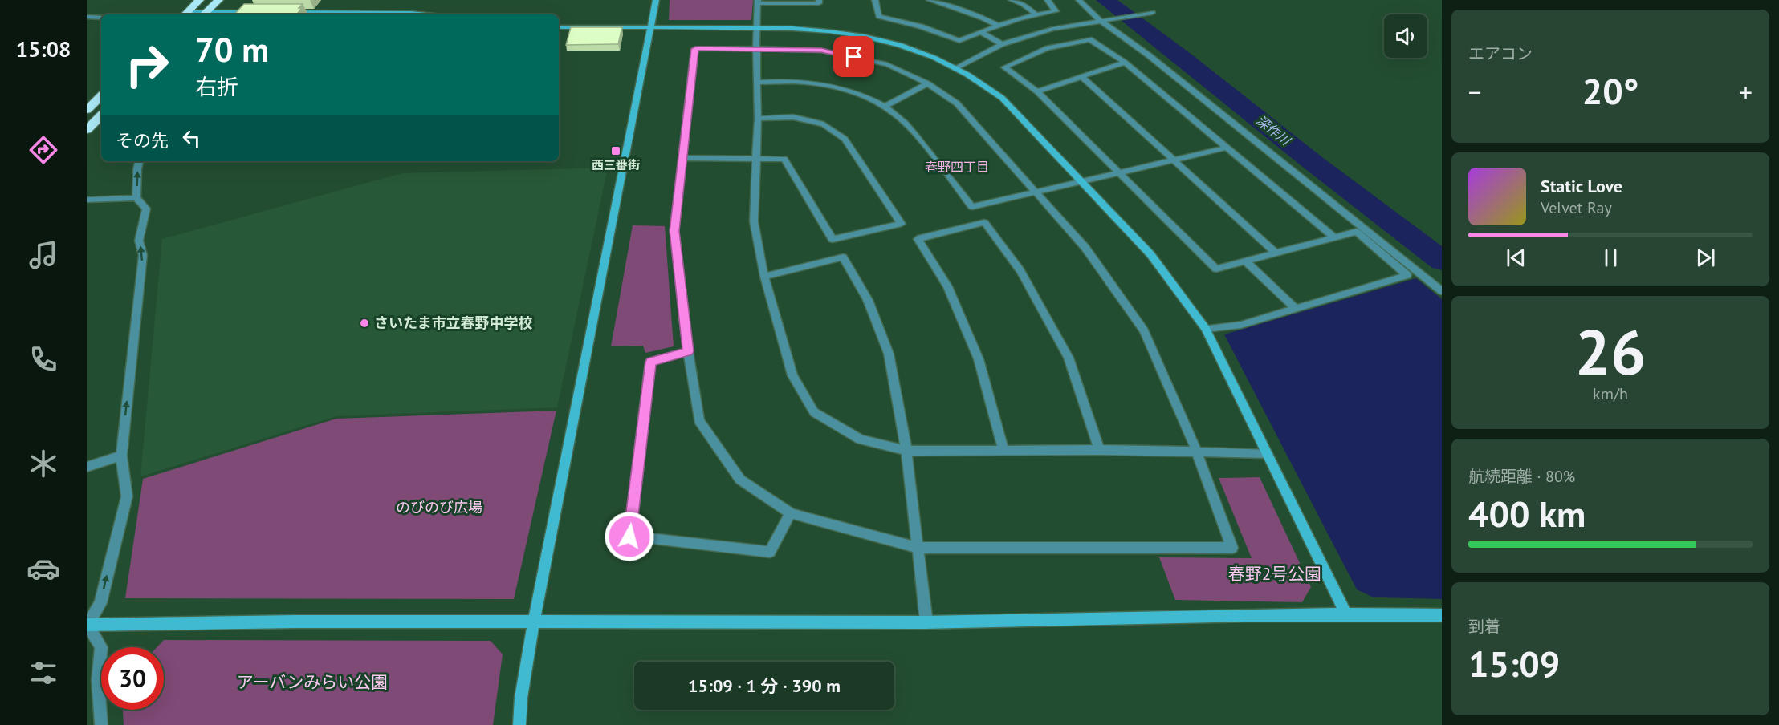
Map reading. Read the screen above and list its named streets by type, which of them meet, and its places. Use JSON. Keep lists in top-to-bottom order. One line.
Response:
{"districts":["春野四丁目"],"water":["深作川"],"parks":["のびのび広場","春野2号公園","アーバンみらい公園"],"places":{"transit":["西三番街"],"other":["さいたま市立春野中学校"]},"page":{"tabs":"15:08","tile":["エアコン",["26","km/h"],["航続距離 · 80%","400 km"],["到着","15:09"]],"turn":["70 m","右折"],"heat":["−","20°","+"],"then":"その先","song":["Static Love","Velvet Ray"],"limit":"30","trip":"15:09 · 1 分 · 390 m"}}
